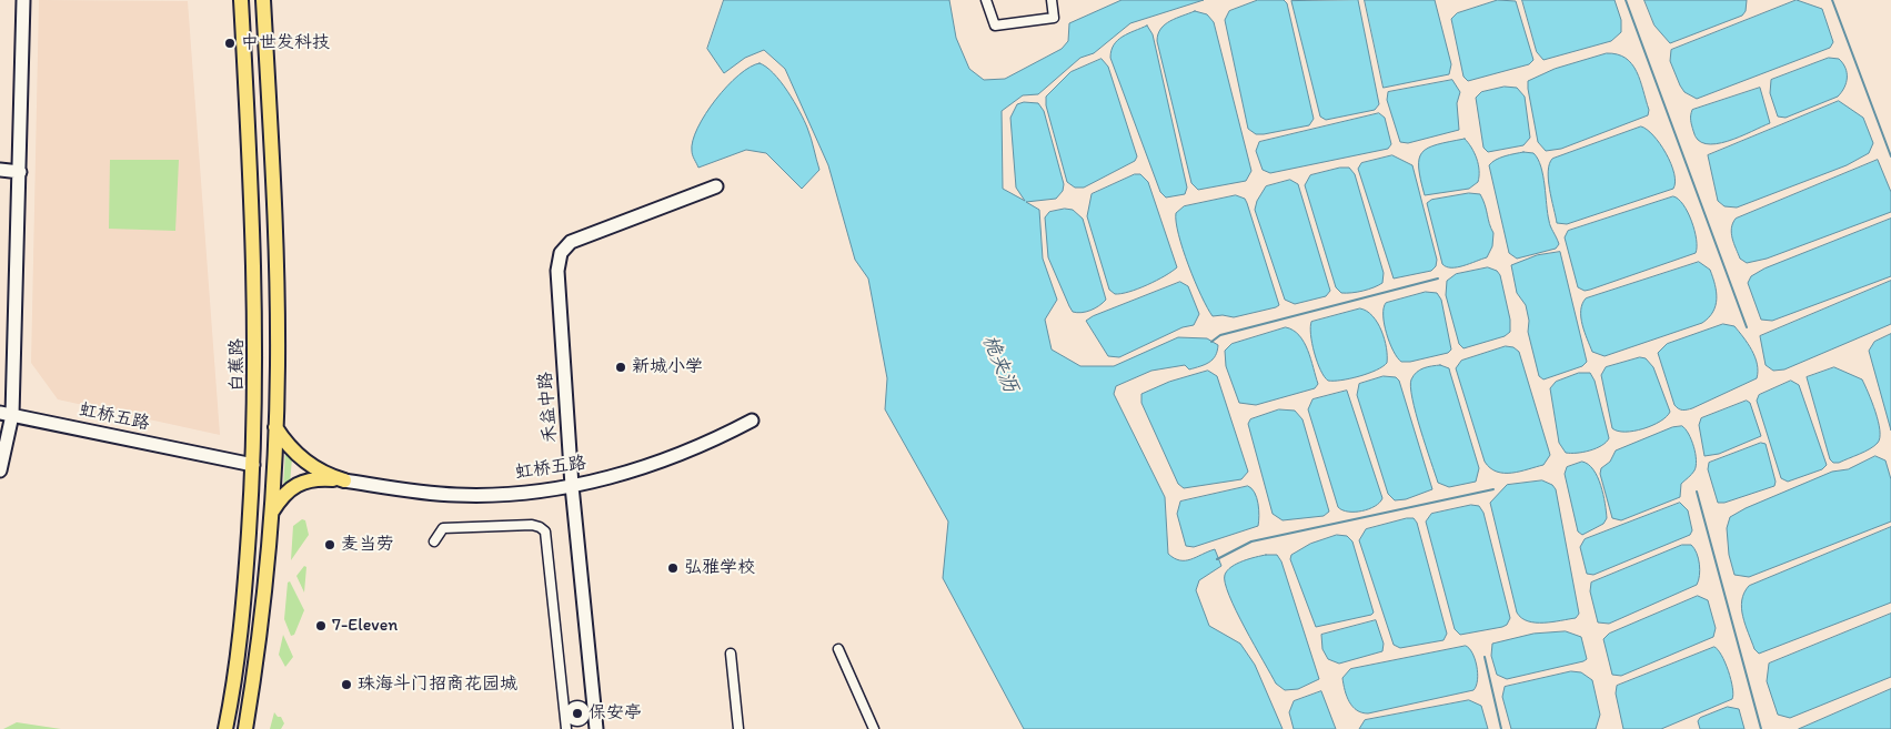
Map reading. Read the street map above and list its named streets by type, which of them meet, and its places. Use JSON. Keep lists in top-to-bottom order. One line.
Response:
{"streets":{"main road":["白蕉路"],"street":["禾益中路","虹桥五路"]},"crossings":[["白蕉路","虹桥五路"],["禾益中路","虹桥五路"]],"water":["桅夹沥"],"places":["中世发科技","新城小学","麦当劳","弘雅学校","7-Eleven","珠海斗门招商花园城","保安亭"]}
